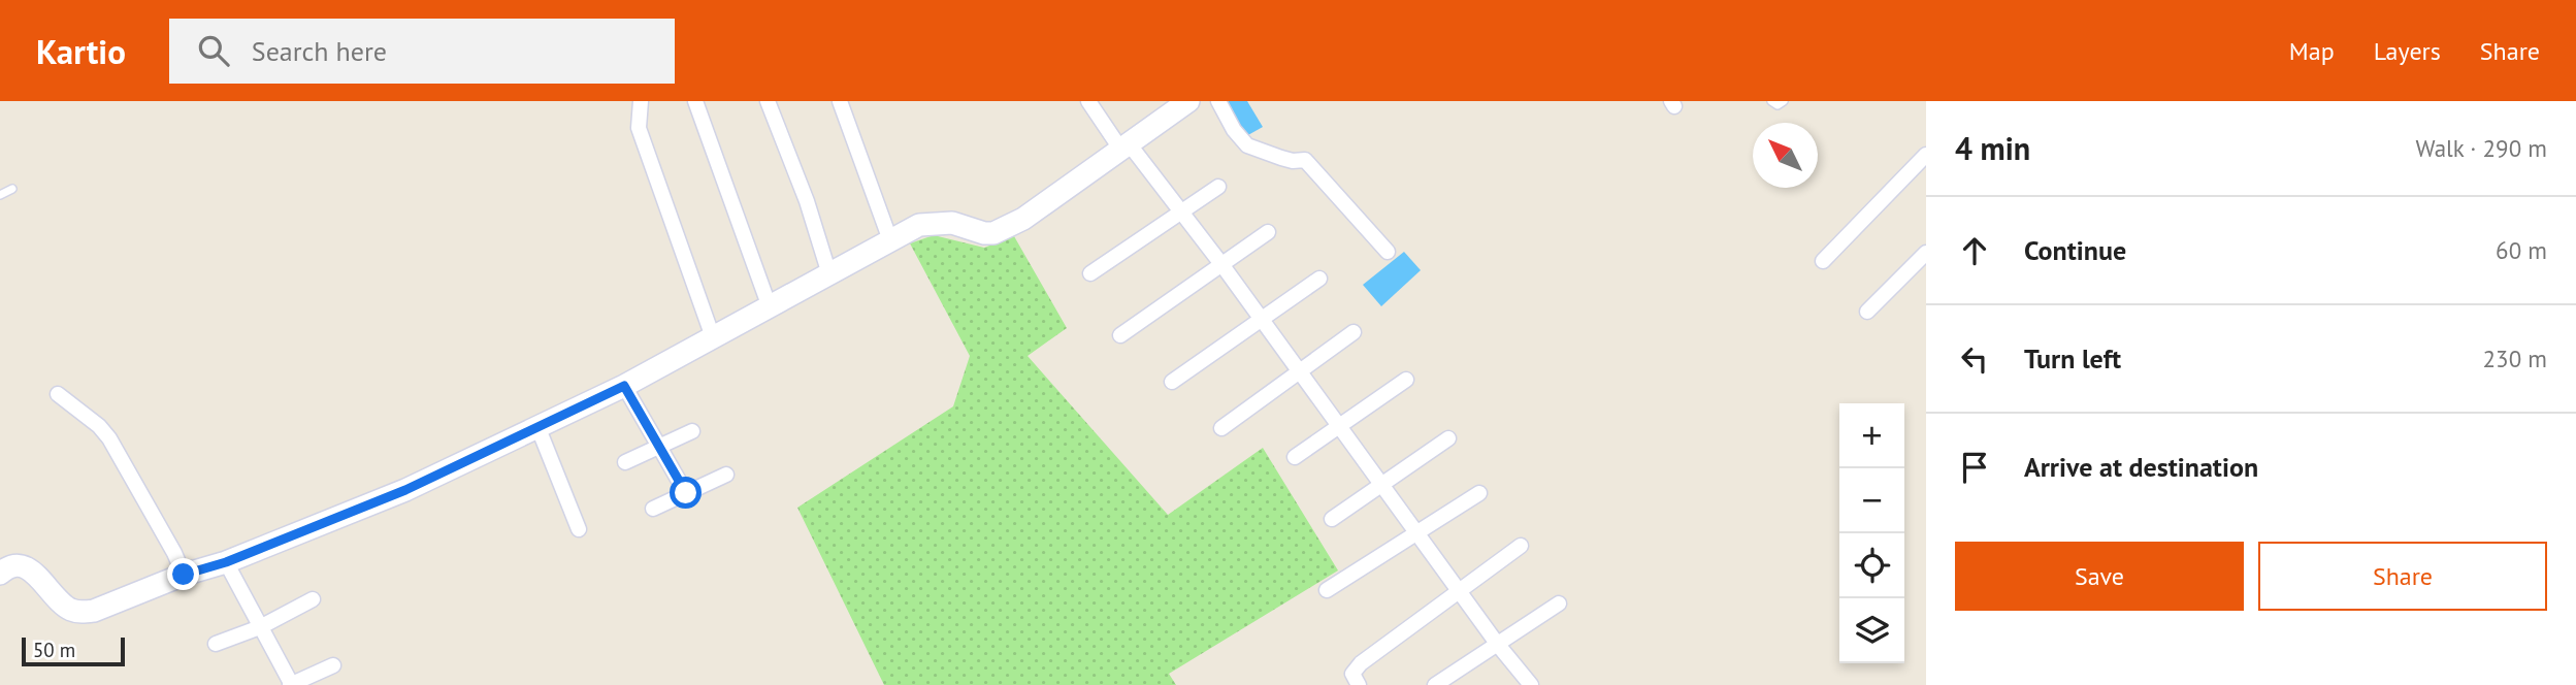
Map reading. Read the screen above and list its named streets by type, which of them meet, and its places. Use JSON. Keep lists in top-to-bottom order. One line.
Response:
{"scale_bar":"50 m","north":"top left","page":{"header":"Kartio","search":"Search here","nav":["Map","Layers","Share"],"heading":["4 min","Walk · 290 m"],"list":[["Continue","60 m"],["Turn left","230 m"],"Arrive at destination"],"map_buttons":["+","−"],"buttons":["Save","Share"],"scale":"50 m"}}
